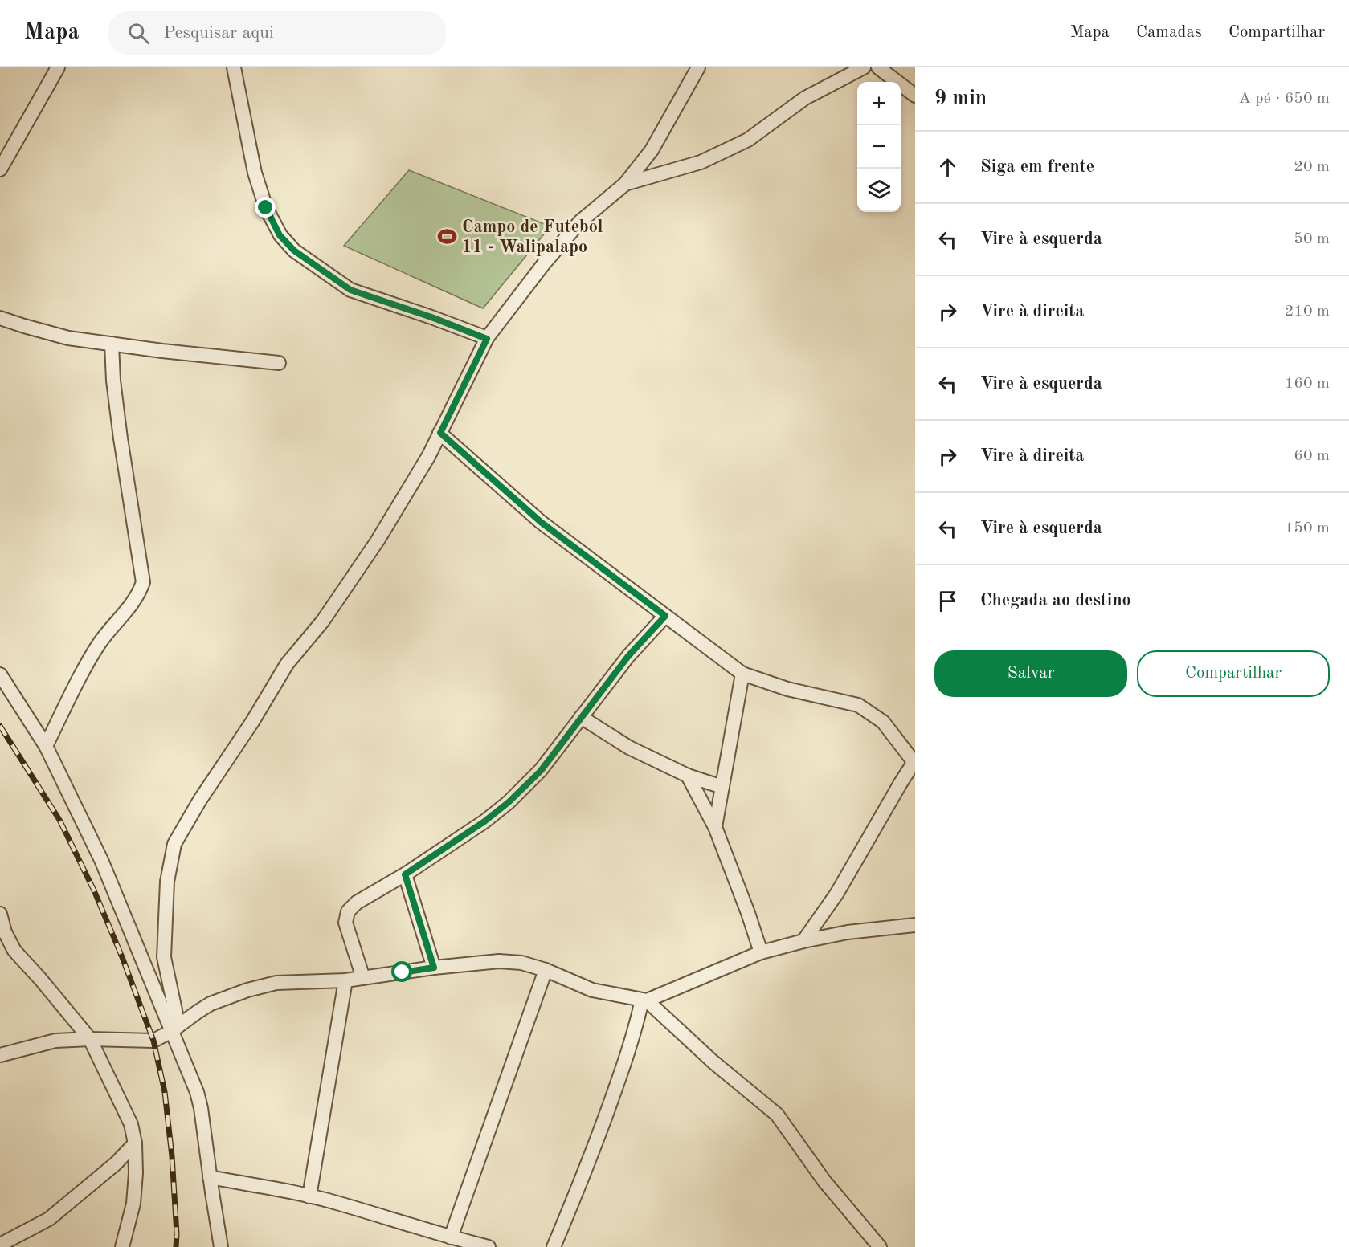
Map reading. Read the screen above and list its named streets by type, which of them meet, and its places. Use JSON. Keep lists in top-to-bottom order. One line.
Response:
{"places":{"sports":["Campo de Futebol 11 - Walipalapo"]},"page":{"header":"Mapa","search":"Pesquisar aqui","nav":["Mapa","Camadas","Compartilhar"],"heading":["9 min","A pé · 650 m"],"map_buttons":["+","−"],"list":[["Siga em frente","20 m"],["Vire à esquerda","50 m"],["Vire à direita","210 m"],["Vire à esquerda","160 m"],["Vire à direita","60 m"],["Vire à esquerda","150 m"],"Chegada ao destino"],"buttons":["Salvar","Compartilhar"]}}
